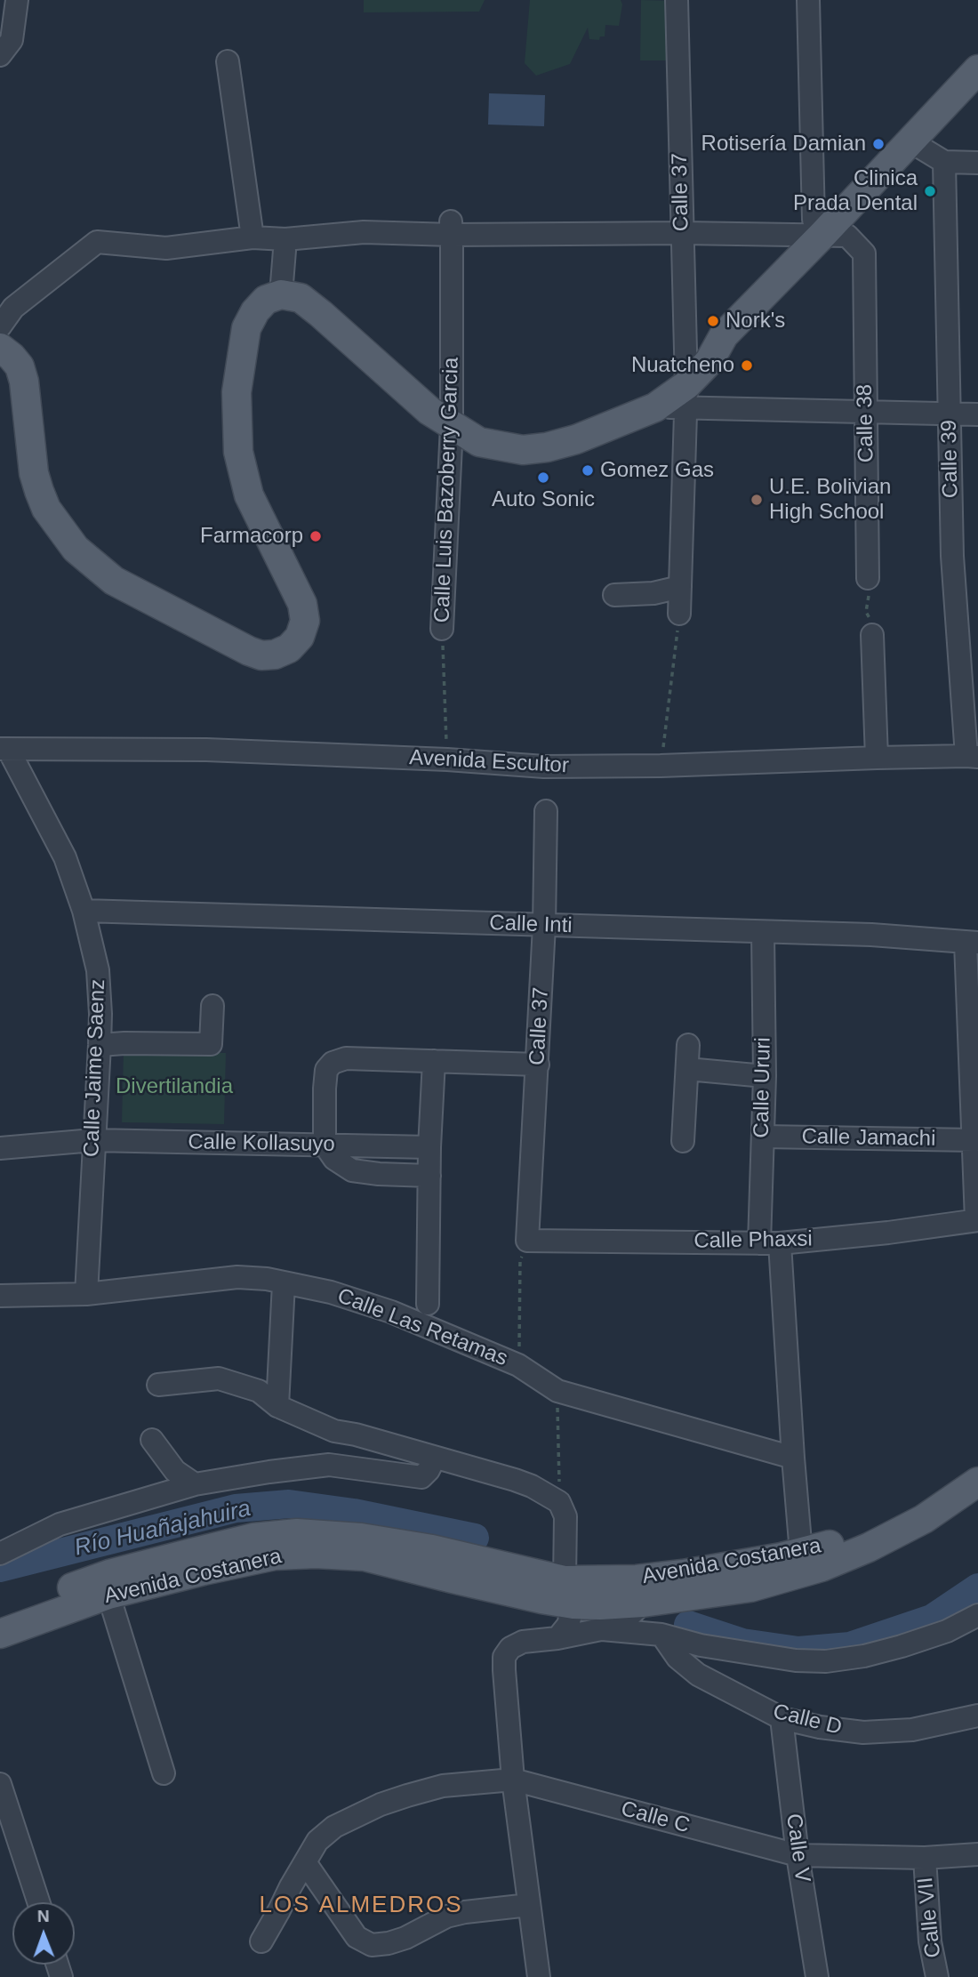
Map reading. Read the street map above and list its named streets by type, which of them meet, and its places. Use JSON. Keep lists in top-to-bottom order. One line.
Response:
{"streets":{"main road":["Avenida Costanera"],"street":["Calle 37","Calle 38","Calle 39","Calle Luis Bazoberry Garcia","Avenida Escultor","Calle Inti","Calle Jaime Saenz","Calle Ururi","Calle Jamachi","Calle Kollasuyo","Calle Phaxsi","Calle Las Retamas","Calle D","Calle C","Calle V","Calle VII"]},"crossings":[["Calle 37","Calle Inti"],["Calle 37","Calle Phaxsi"],["Calle 39","Avenida Escultor"],["Calle Luis Bazoberry Garcia","Avenida Escultor"],["Avenida Escultor","Calle Jaime Saenz"],["Calle Inti","Calle Jaime Saenz"],["Calle Inti","Calle Ururi"],["Calle Jaime Saenz","Calle Kollasuyo"],["Calle Jaime Saenz","Calle Las Retamas"],["Calle Ururi","Calle Jamachi"],["Calle Ururi","Calle Phaxsi"],["Calle Ururi","Calle Las Retamas"],["Calle Ururi","Avenida Costanera"],["Avenida Costanera","Calle C"],["Calle D","Calle V"],["Calle C","Calle V"],["Calle C","Calle VII"]],"districts":["LOS ALMEDROS"],"water":["Río Huañajahuira"],"parks":["Divertilandia"],"places":["Rotisería Damian","Clinica Prada Dental","Nork's","Nuatcheno","Gomez Gas","Auto Sonic","U.E. Bolivian High School","Farmacorp"],"north":"top"}
